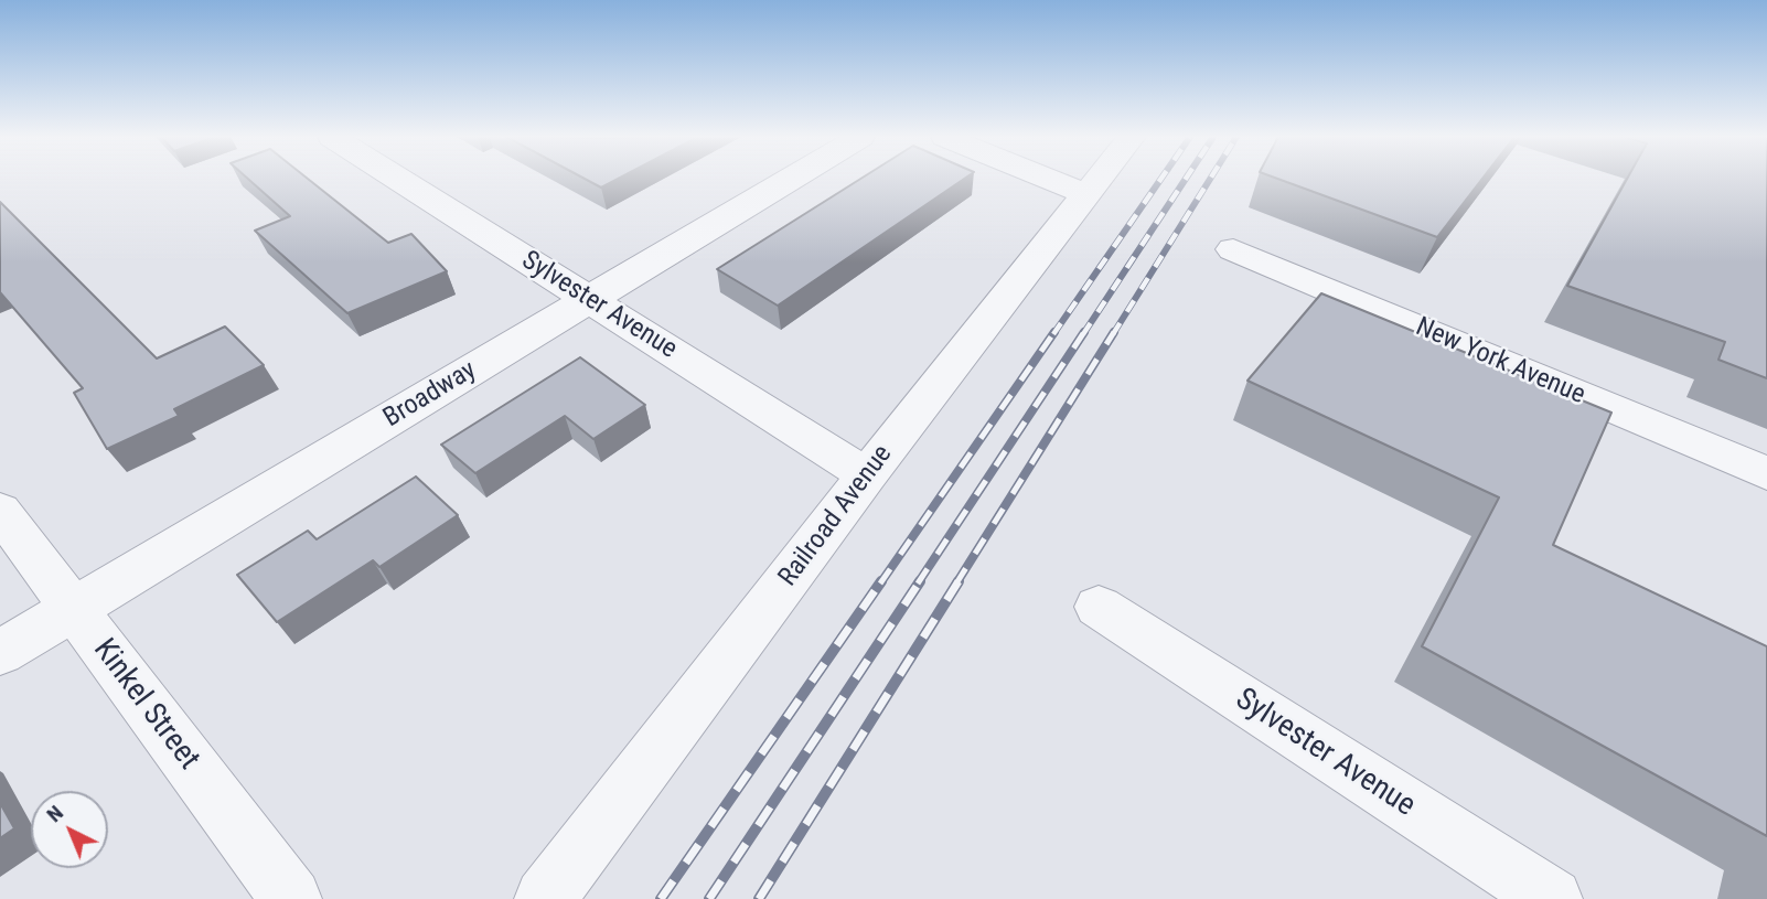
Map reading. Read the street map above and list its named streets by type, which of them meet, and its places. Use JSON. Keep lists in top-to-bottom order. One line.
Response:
{"streets":{"street":["Sylvester Avenue","New York Avenue","Broadway","Railroad Avenue","Kinkel Street"]},"crossings":[["Sylvester Avenue","Broadway"],["Sylvester Avenue","Railroad Avenue"],["Broadway","Kinkel Street"]],"north":"top left"}
